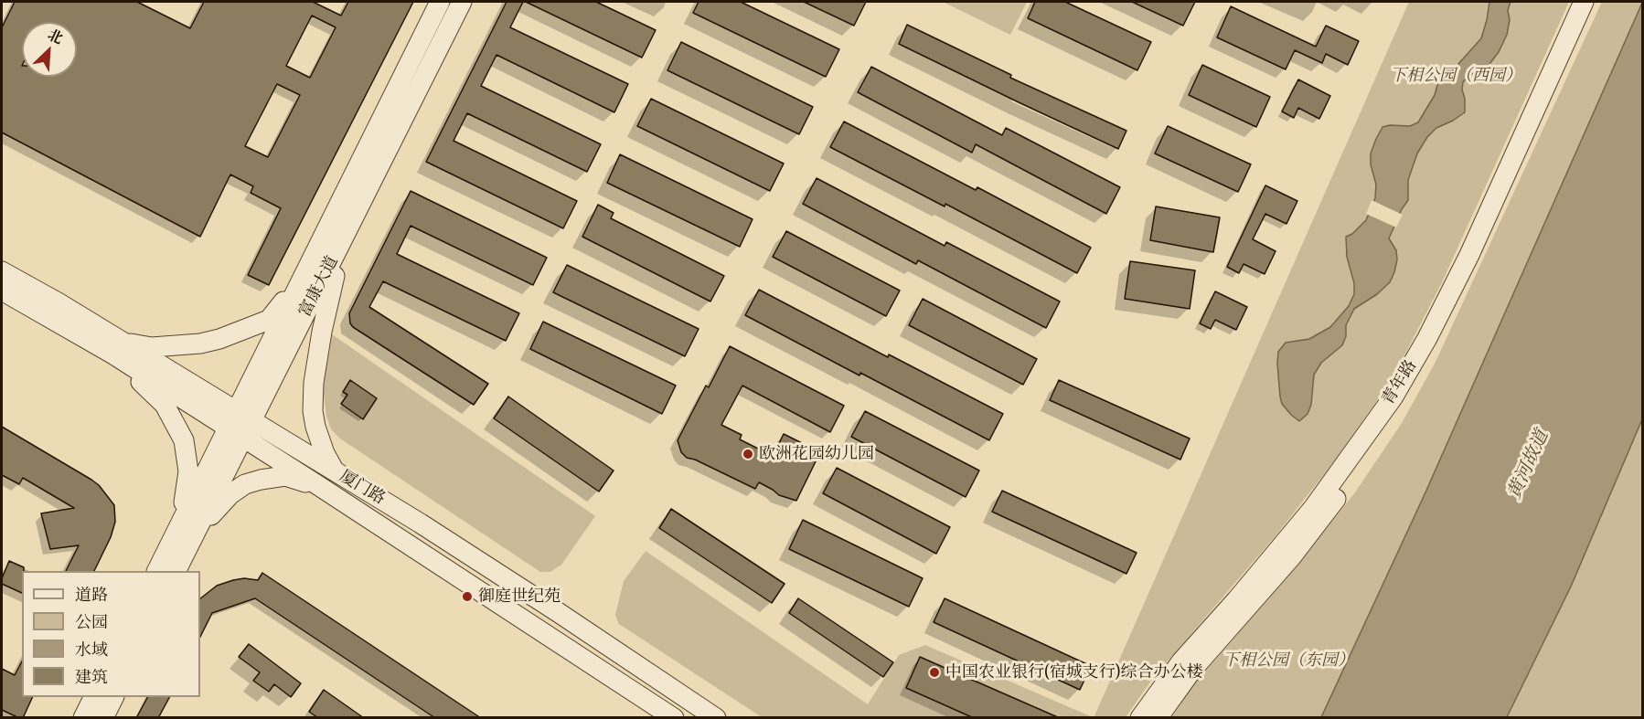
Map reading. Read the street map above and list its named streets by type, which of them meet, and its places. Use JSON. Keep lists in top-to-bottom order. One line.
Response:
{"streets":{"street":["富康大道","青年路","厦门路"]},"crossings":[["富康大道","厦门路"]],"water":["黄河故道"],"parks":["下相公园（西园）","下相公园（东园）"],"places":["欧洲花园幼儿园","御庭世纪苑","中国农业银行(宿城支行)综合办公楼"],"legend":["道路","公园","水域","建筑"],"north":"top right"}
